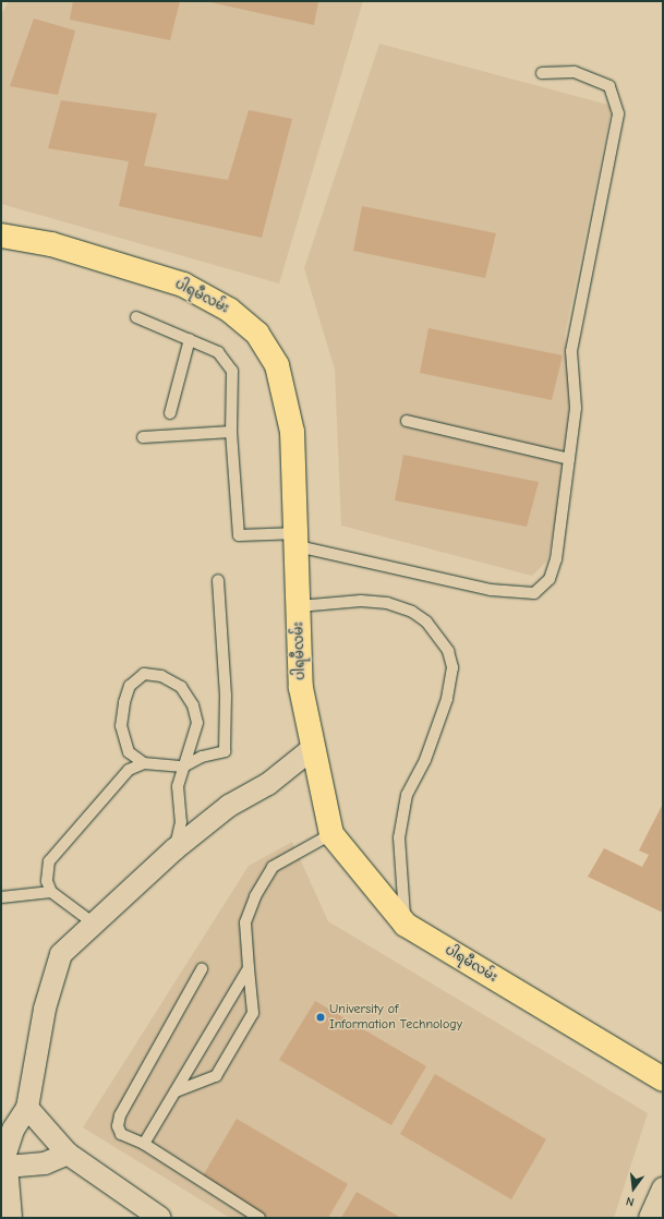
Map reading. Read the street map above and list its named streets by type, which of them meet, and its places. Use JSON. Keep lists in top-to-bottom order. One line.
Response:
{"streets":{"main road":["ပါရမီလမ်း"]},"places":["University of Information Technology"],"north":"bottom"}
